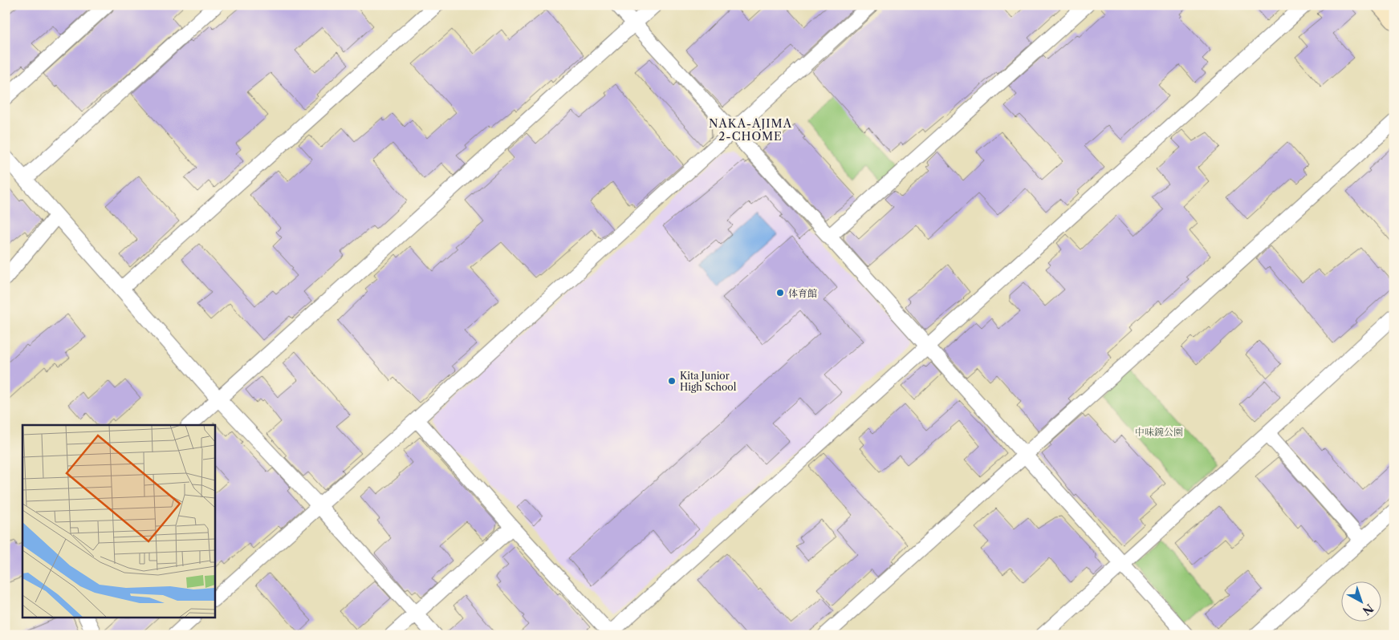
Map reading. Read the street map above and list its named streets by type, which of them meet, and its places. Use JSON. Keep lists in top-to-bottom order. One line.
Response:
{"districts":["NAKA-AJIMA 2-CHOME"],"parks":["中味鋺公園"],"places":["体育館","Kita Junior High School"],"north":"bottom right"}
